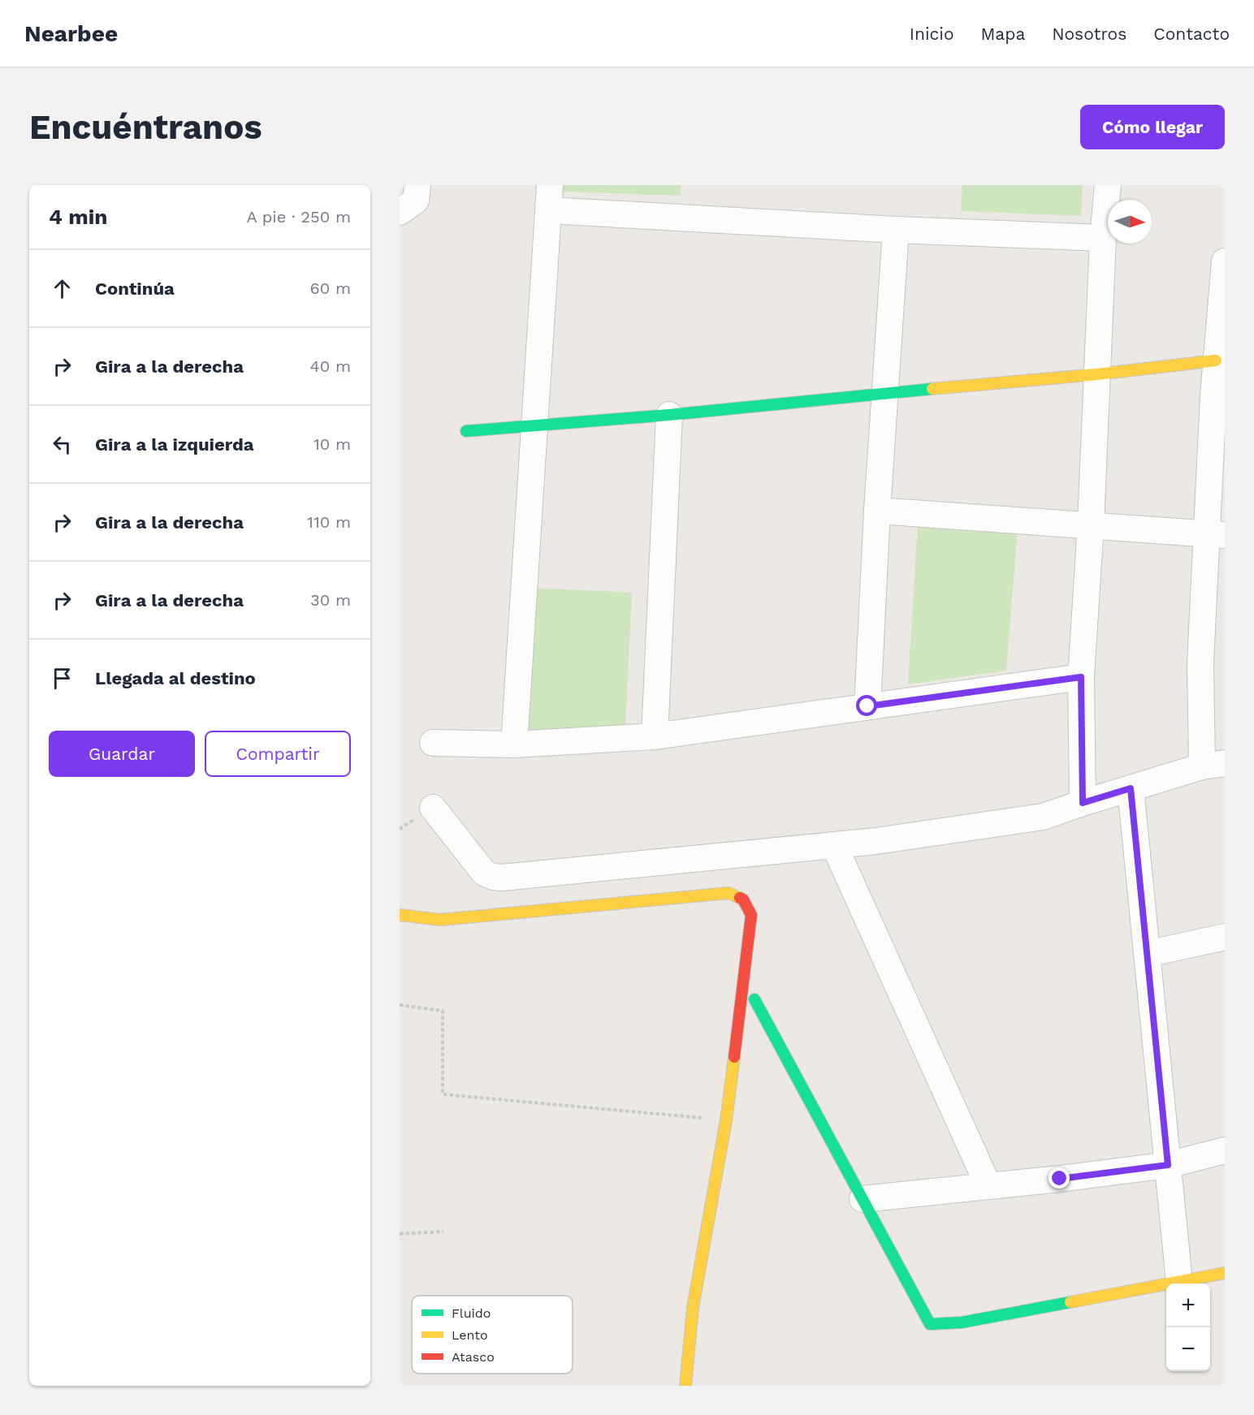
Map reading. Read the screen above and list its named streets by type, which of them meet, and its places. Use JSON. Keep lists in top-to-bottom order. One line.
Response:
{"legend":["Fluido","Lento","Atasco"],"north":"right","page":{"header":"Nearbee","nav":["Inicio","Mapa","Nosotros","Contacto"],"buttons":["Cómo llegar",["Guardar","Compartir"]],"title":"Encuéntranos","heading":["4 min","A pie · 250 m"],"list":[["Continúa","60 m"],["Gira a la derecha","40 m"],["Gira a la izquierda","10 m"],["Gira a la derecha","110 m"],["Gira a la derecha","30 m"],"Llegada al destino"],"map_buttons":["+","−"]}}
